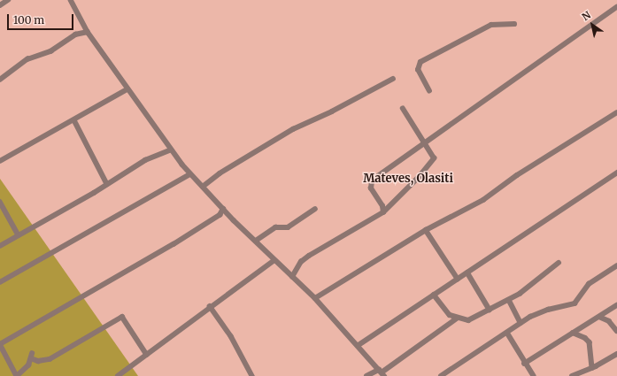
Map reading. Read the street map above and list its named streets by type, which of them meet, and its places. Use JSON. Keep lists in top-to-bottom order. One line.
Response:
{"districts":["Mateves, Olasiti"],"scale_bar":"100 m","north":"top left"}
